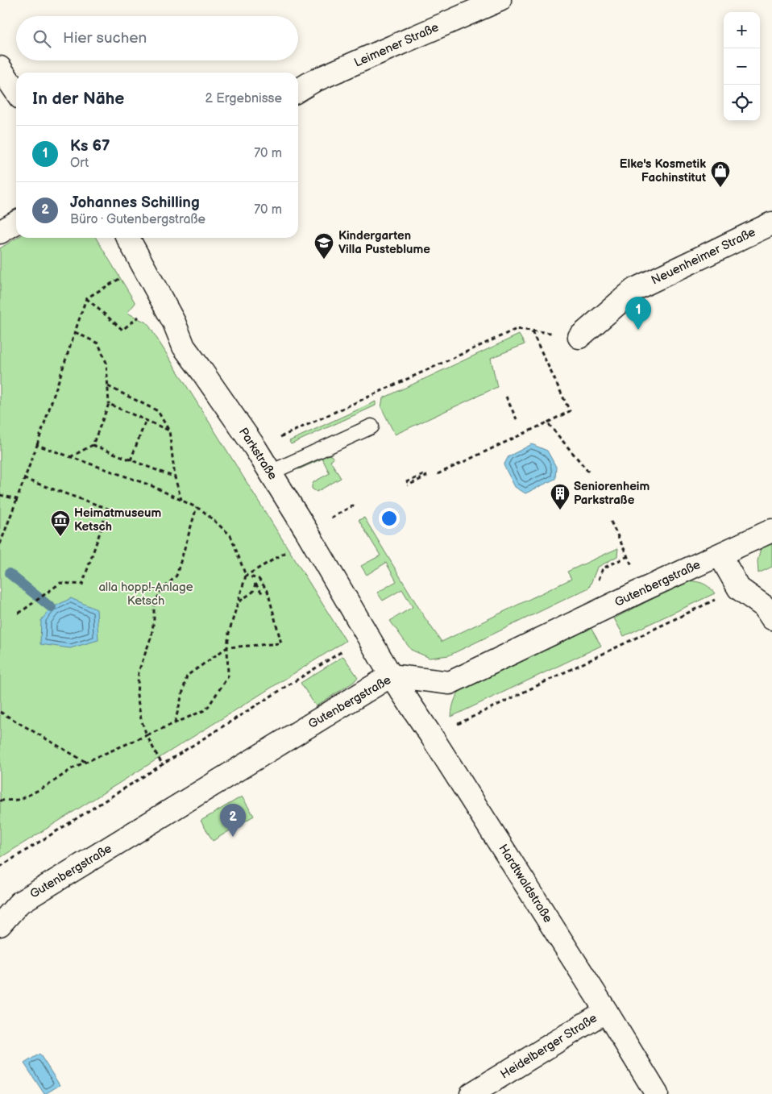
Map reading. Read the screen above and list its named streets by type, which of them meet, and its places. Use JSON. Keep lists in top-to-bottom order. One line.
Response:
{"streets":{"street":["Leimener Straße","Neuenheimer Straße","Parkstraße","Gutenbergstraße","Hardtwaldstraße","Heidelberger Straße"]},"crossings":[["Parkstraße","Gutenbergstraße"],["Parkstraße","Hardtwaldstraße"],["Gutenbergstraße","Hardtwaldstraße"],["Hardtwaldstraße","Heidelberger Straße"]],"parks":["alla hopp!-Anlage Ketsch"],"places":{"shop":["Elke's Kosmetik Fachinstitut"],"school or university":["Kindergarten Villa Pusteblume"],"building":["Seniorenheim Parkstraße"],"museum":["Heimatmuseum Ketsch"]},"page":{"map_buttons":["+","−"],"search":"Hier suchen","heading":["In der Nähe","2 Ergebnisse"],"list":[{"mark":"1","name":"Ks 67","note":"Ort","value":"70 m"},{"mark":"2","name":"Johannes Schilling","note":"Büro · Gutenbergstraße","value":"70 m"}],"pins":["1","2"]}}
